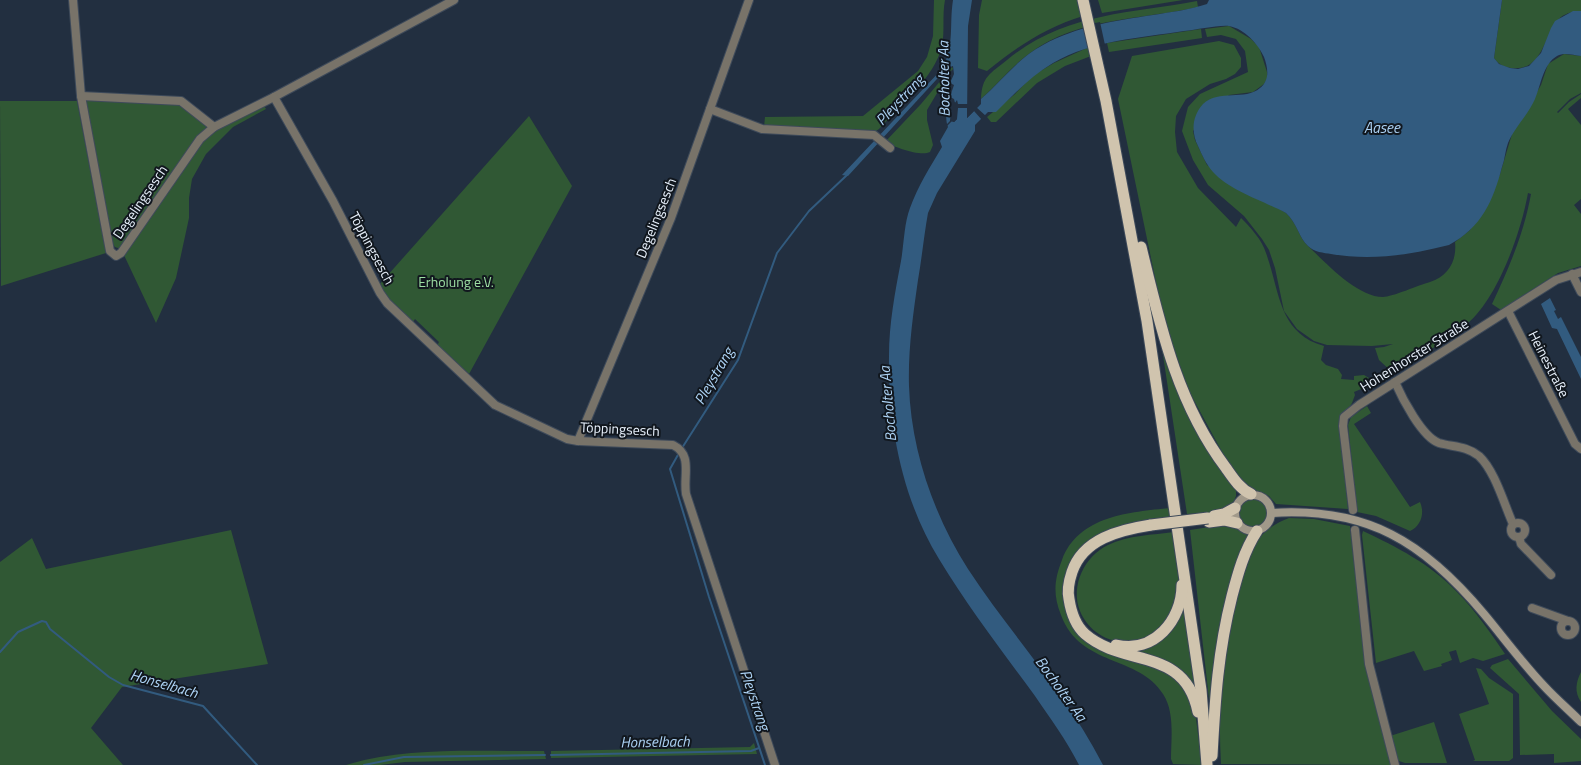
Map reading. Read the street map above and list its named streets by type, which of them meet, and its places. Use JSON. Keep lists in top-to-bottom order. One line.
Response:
{"streets":{"street":["Degelingsesch","Töppingsesch","Hohenhorster Straße","Heinestraße"]},"crossings":[["Degelingsesch","Töppingsesch"],["Hohenhorster Straße","Heinestraße"]],"water":["Bocholter Aa","Pleystrang","Aasee","Honselbach"],"parks":["Erholung e.V."]}
